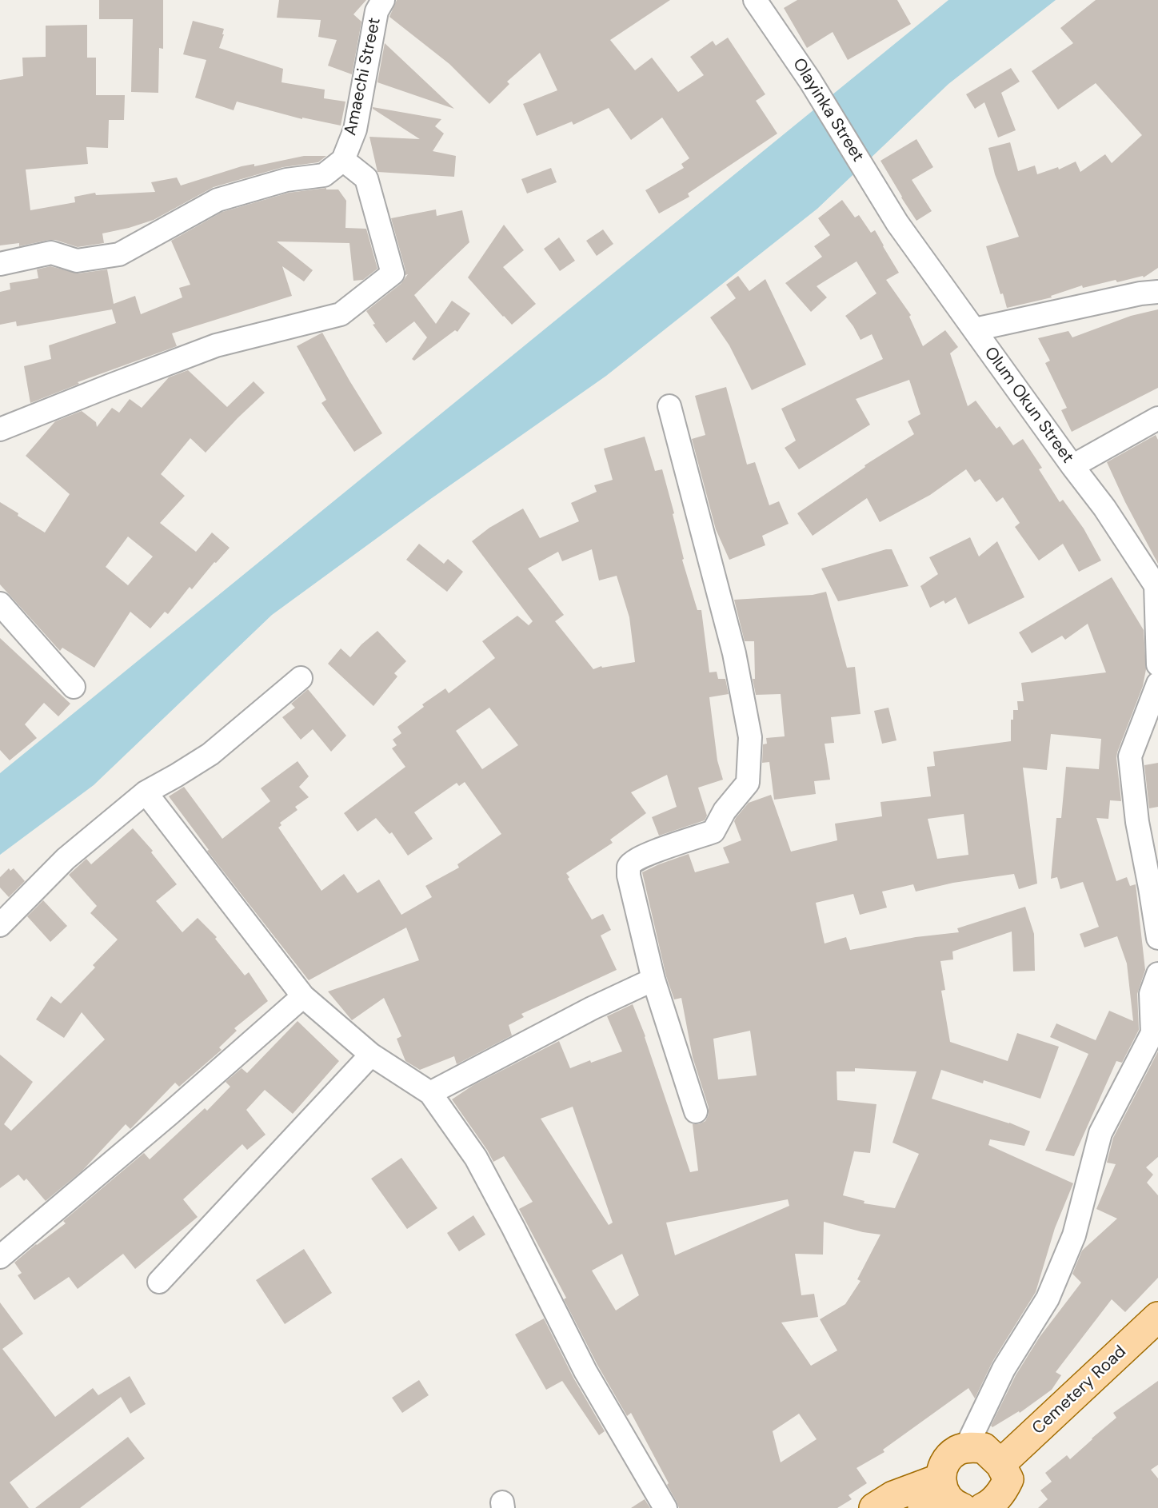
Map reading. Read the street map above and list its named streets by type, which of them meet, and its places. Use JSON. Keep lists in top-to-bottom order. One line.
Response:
{"streets":{"main road":["Cemetery Road"],"street":["Amaechi Street","Olayinka Street","Olum Okun Street"]},"crossings":[["Olayinka Street","Olum Okun Street"]]}
